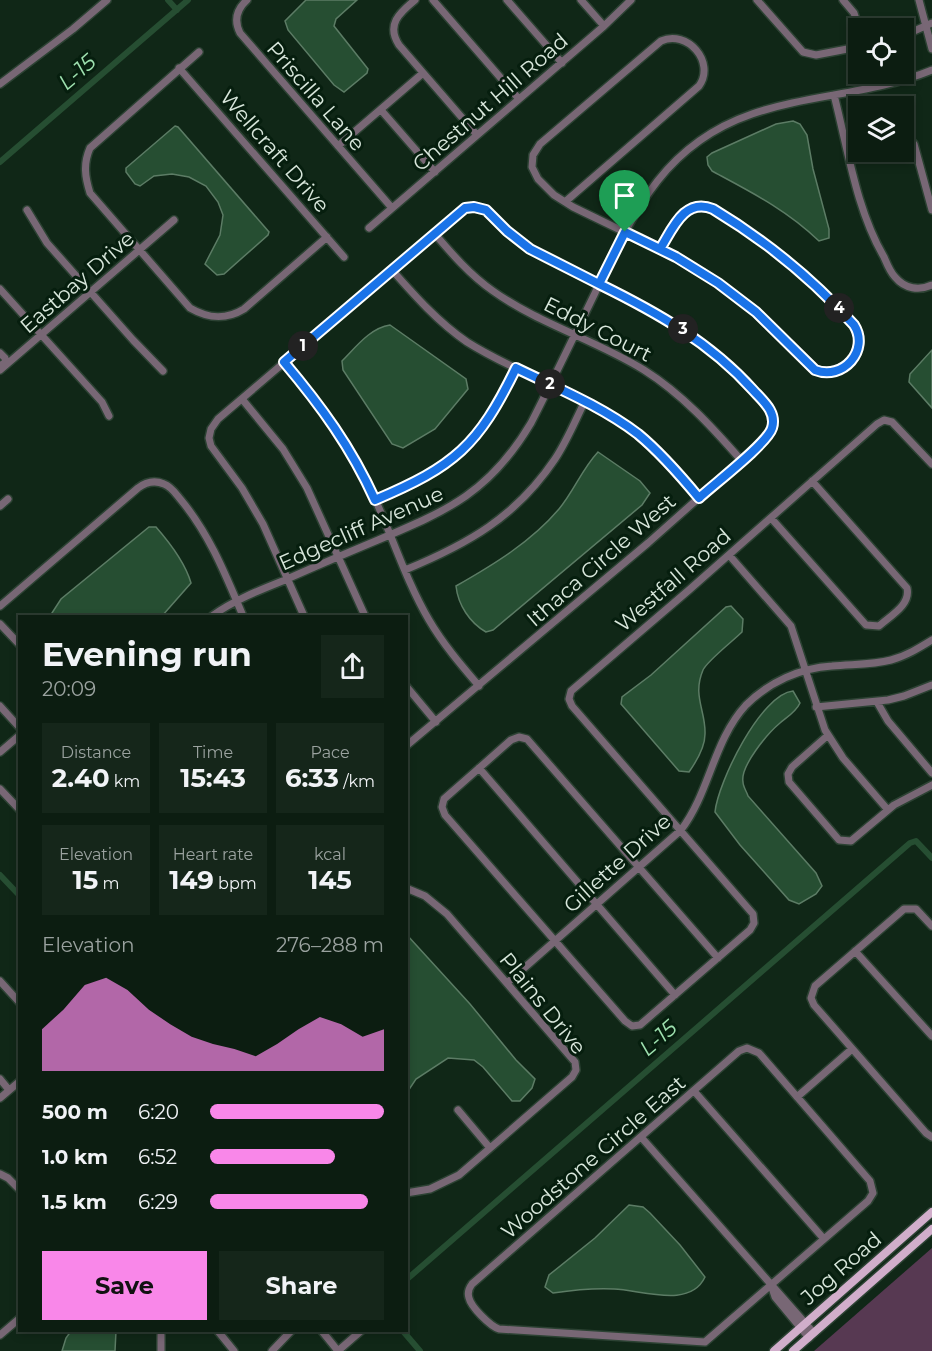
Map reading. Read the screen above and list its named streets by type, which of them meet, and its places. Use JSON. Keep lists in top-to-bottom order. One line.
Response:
{"streets":{"main road":["Jog Road"],"street":["Priscilla Lane","Chestnut Hill Road","Wellcraft Drive","Eastbay Drive","Eddy Court","Edgecliff Avenue","Ithaca Circle West","Westfall Road","Gillette Drive","Plains Drive","Woodstone Circle East"]},"crossings":[["Priscilla Lane","Chestnut Hill Road"],["Eddy Court","Edgecliff Avenue"],["Eddy Court","Ithaca Circle West"],["Edgecliff Avenue","Ithaca Circle West"],["Westfall Road","Gillette Drive"],["Gillette Drive","Plains Drive"]],"water":["L-15"],"page":{"pins":["4","3","1","2"],"heading":["Evening run","20:09"],"stats":[["Distance","2.40 km"],["Time","15:43"],["Pace","6:33 /km"],["Elevation","15 m"],["Heart rate","149 bpm"],["kcal","145"]],"chart":["Elevation","276–288 m"],"list":[{"name":"500 m","note":"6:20"},{"name":"1.0 km","note":"6:52"},{"name":"1.5 km","note":"6:29"}],"buttons":["Save","Share"]}}
